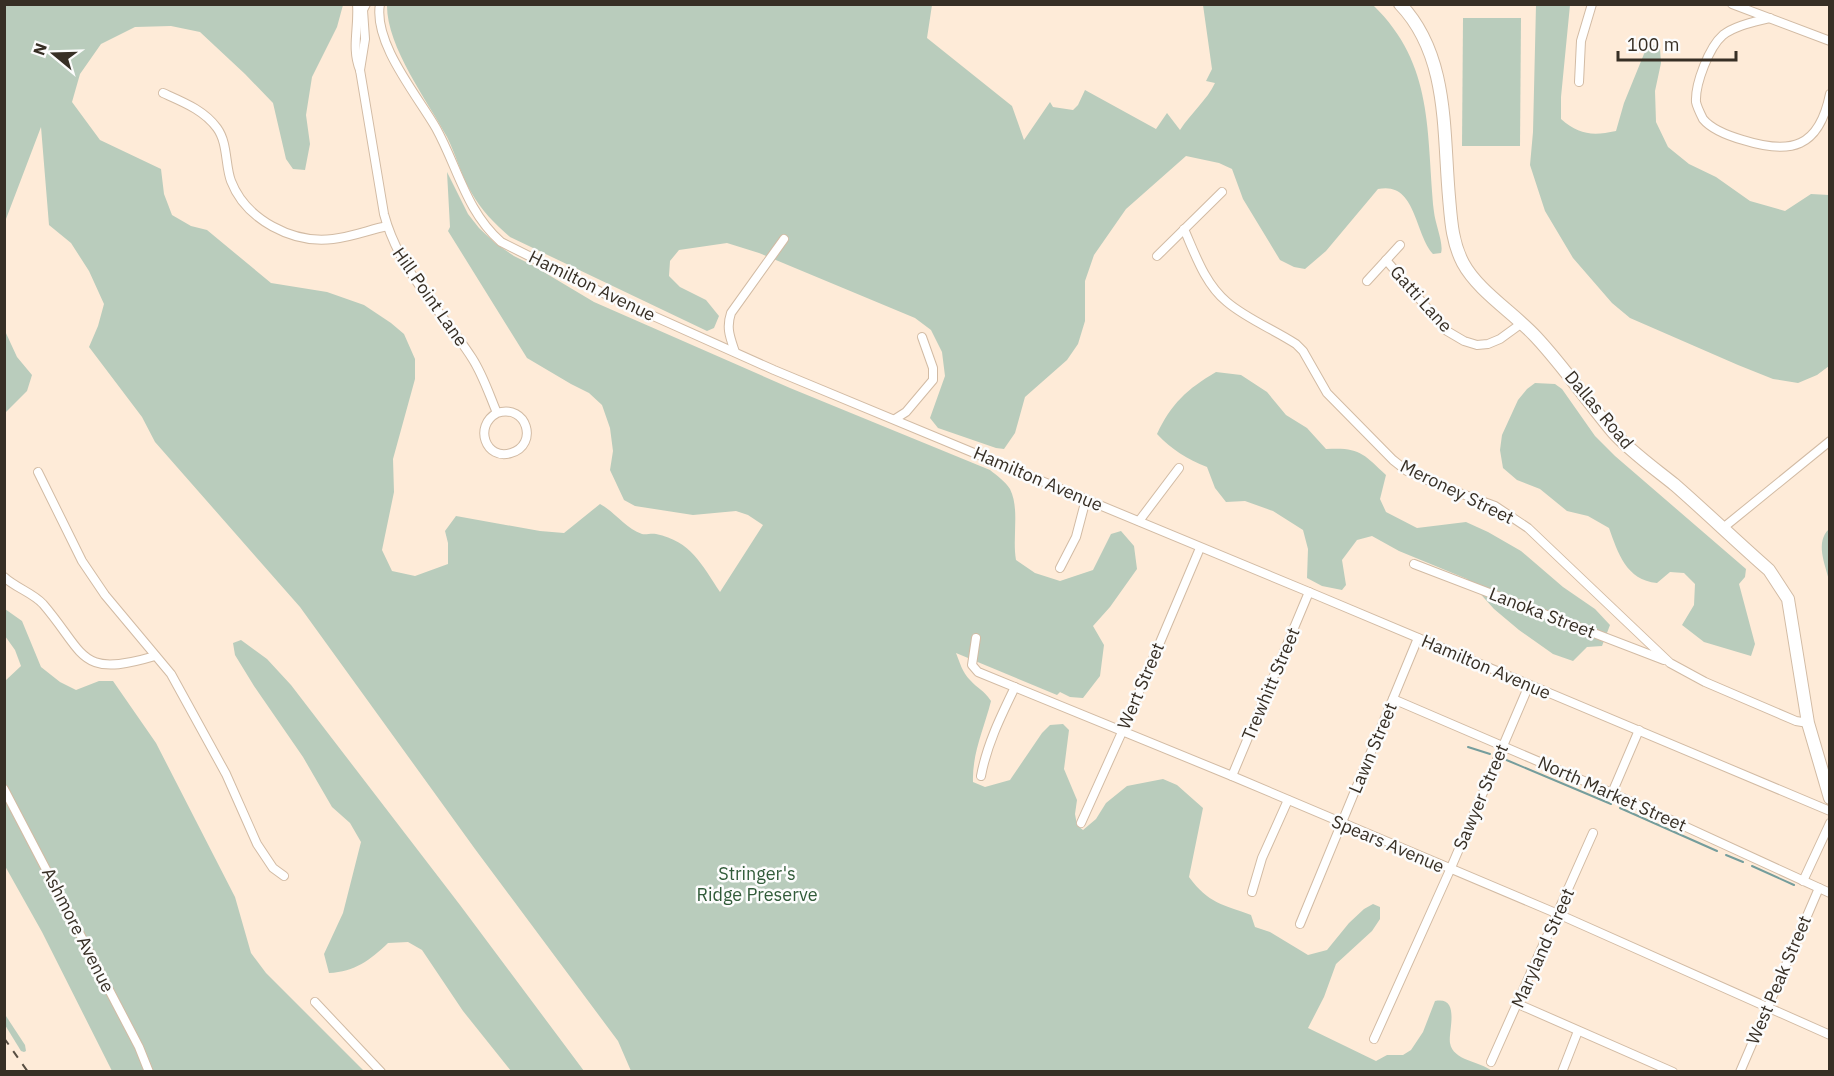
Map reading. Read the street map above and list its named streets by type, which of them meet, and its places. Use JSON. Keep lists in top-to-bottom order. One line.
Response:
{"streets":{"street":["Hamilton Avenue","Hill Point Lane","Gatti Lane","Dallas Road","Meroney Street","Lanoka Street","Trewhitt Street","Wert Street","Lawn Street","North Market Street","Sawyer Street","Spears Avenue","Ashmore Avenue","Maryland Street","West Peak Street"]},"crossings":[["Hamilton Avenue","Trewhitt Street"],["Hamilton Avenue","Wert Street"],["Hamilton Avenue","Lawn Street"],["Hamilton Avenue","Sawyer Street"],["Gatti Lane","Dallas Road"],["Dallas Road","Meroney Street"],["Meroney Street","Lanoka Street"],["Trewhitt Street","Spears Avenue"],["Wert Street","Spears Avenue"],["Lawn Street","North Market Street"],["Lawn Street","Spears Avenue"],["North Market Street","Sawyer Street"],["North Market Street","West Peak Street"],["Sawyer Street","Spears Avenue"],["Spears Avenue","Maryland Street"],["Spears Avenue","West Peak Street"]],"parks":["Stringer's Ridge Preserve"],"scale_bar":"100 m","north":"left"}
